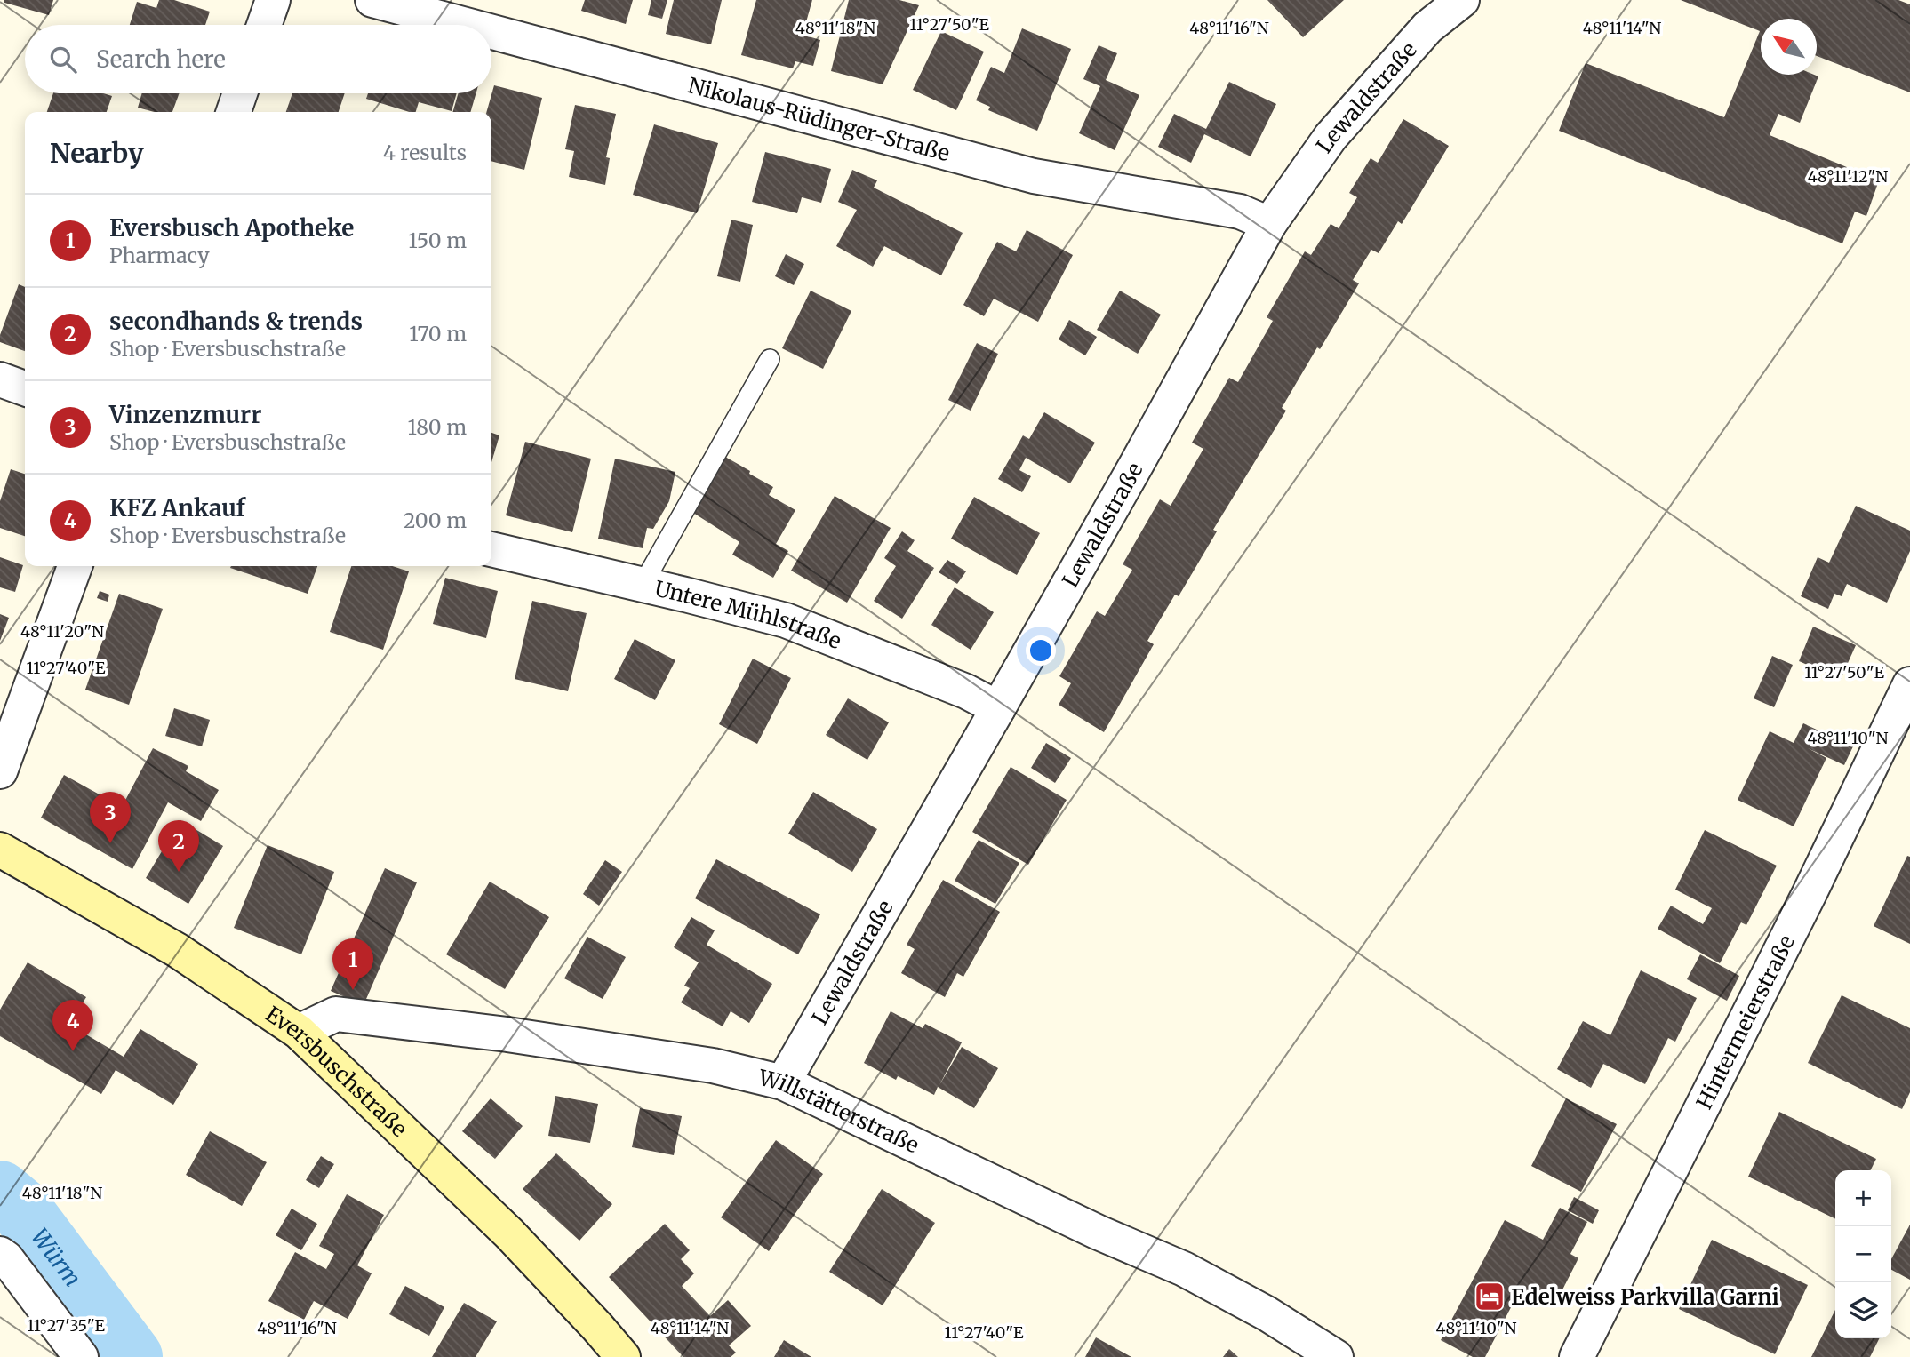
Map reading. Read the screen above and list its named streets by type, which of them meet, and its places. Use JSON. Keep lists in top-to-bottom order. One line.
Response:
{"streets":{"main road":["Eversbuschstraße"],"street":["Lewaldstraße","Nikolaus-Rüdinger-Straße","Untere Mühlstraße","Hintermeierstraße","Willstätterstraße"]},"crossings":[["Lewaldstraße","Nikolaus-Rüdinger-Straße"],["Lewaldstraße","Untere Mühlstraße"],["Lewaldstraße","Willstätterstraße"],["Eversbuschstraße","Willstätterstraße"]],"water":["Würm"],"places":{"hotel":["Edelweiss Parkvilla Garni"]},"north":"top left","page":{"search":"Search here","heading":["Nearby","4 results"],"list":[{"mark":"1","name":"Eversbusch Apotheke","note":"Pharmacy","value":"150 m"},{"mark":"2","name":"secondhands & trends","note":"Shop · Eversbuschstraße","value":"170 m"},{"mark":"3","name":"Vinzenzmurr","note":"Shop · Eversbuschstraße","value":"180 m"},{"mark":"4","name":"KFZ Ankauf","note":"Shop · Eversbuschstraße","value":"200 m"}],"pins":["3","2","1","4"],"map_buttons":["+","−"]},"coordinates":["11°27'50\"E","48°11'18\"N","48°11'16\"N","48°11'14\"N","48°11'12\"N","48°11'20\"N","11°27'40\"E","48°11'10\"N","11°27'35\"E"]}
